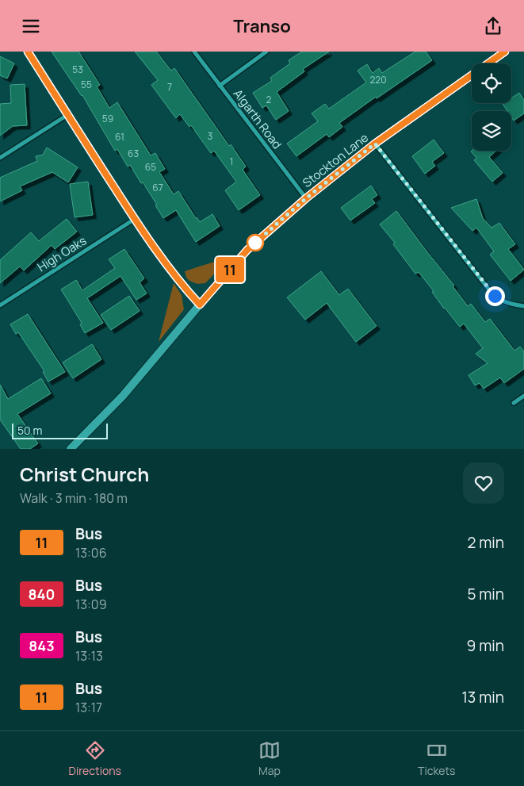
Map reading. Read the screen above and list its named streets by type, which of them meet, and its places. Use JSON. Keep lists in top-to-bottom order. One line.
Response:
{"streets":{"street":["Algarth Road","Stockton Lane","High Oaks"]},"crossings":[["Algarth Road","Stockton Lane"]],"lines":["bus line 11"],"house_numbers":["53","220","55","7","2","59","3","61","63","1","65","67"],"scale_bar":"50 m","page":{"header":"Transo","on_map":"11","scale":"50 m","heading":["Christ Church","Walk · 3 min · 180 m"],"list":[{"mark":"11","name":"Bus","note":"13:06","value":"2 min"},{"mark":"840","name":"Bus","note":"13:09","value":"5 min"},{"mark":"843","name":"Bus","note":"13:13","value":"9 min"},{"mark":"11","name":"Bus","note":"13:17","value":"13 min"}],"tabs":["Directions","Map","Tickets"]}}
